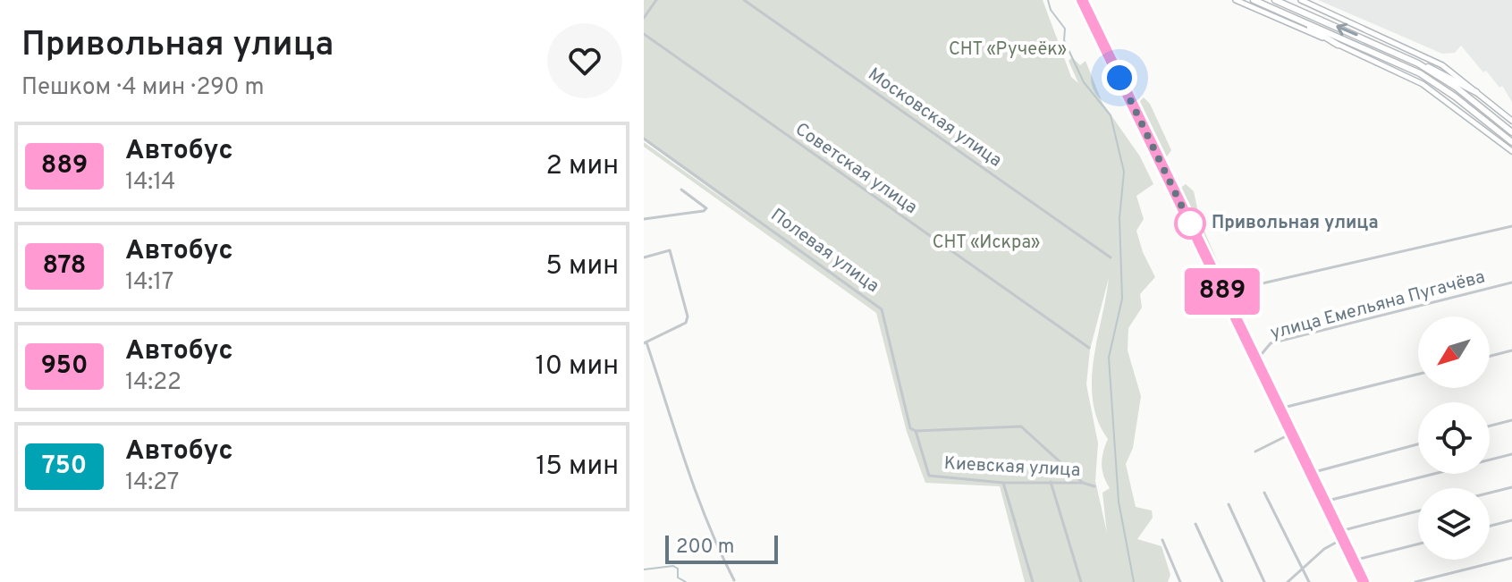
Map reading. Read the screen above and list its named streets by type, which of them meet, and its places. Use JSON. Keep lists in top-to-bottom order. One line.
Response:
{"streets":{"street":["Московская улица","Советская улица","Полевая улица","улица Емельяна Пугачёва","Киевская улица"]},"crossings":[["Полевая улица","Киевская улица"]],"parks":["СНТ «Ручеёк»","СНТ «Искра»"],"places":["Привольная улица"],"lines":["bus line 889"],"scale_bar":"200 m","north":"bottom left","page":{"heading":["Привольная улица","Пешком · 4 мин · 290 m"],"on_map":"889","list":[{"mark":"889","name":"Автобус","note":"14:14","value":"2 мин"},{"mark":"878","name":"Автобус","note":"14:17","value":"5 мин"},{"mark":"950","name":"Автобус","note":"14:22","value":"10 мин"},{"mark":"750","name":"Автобус","note":"14:27","value":"15 мин"}],"scale":"200 m"}}
